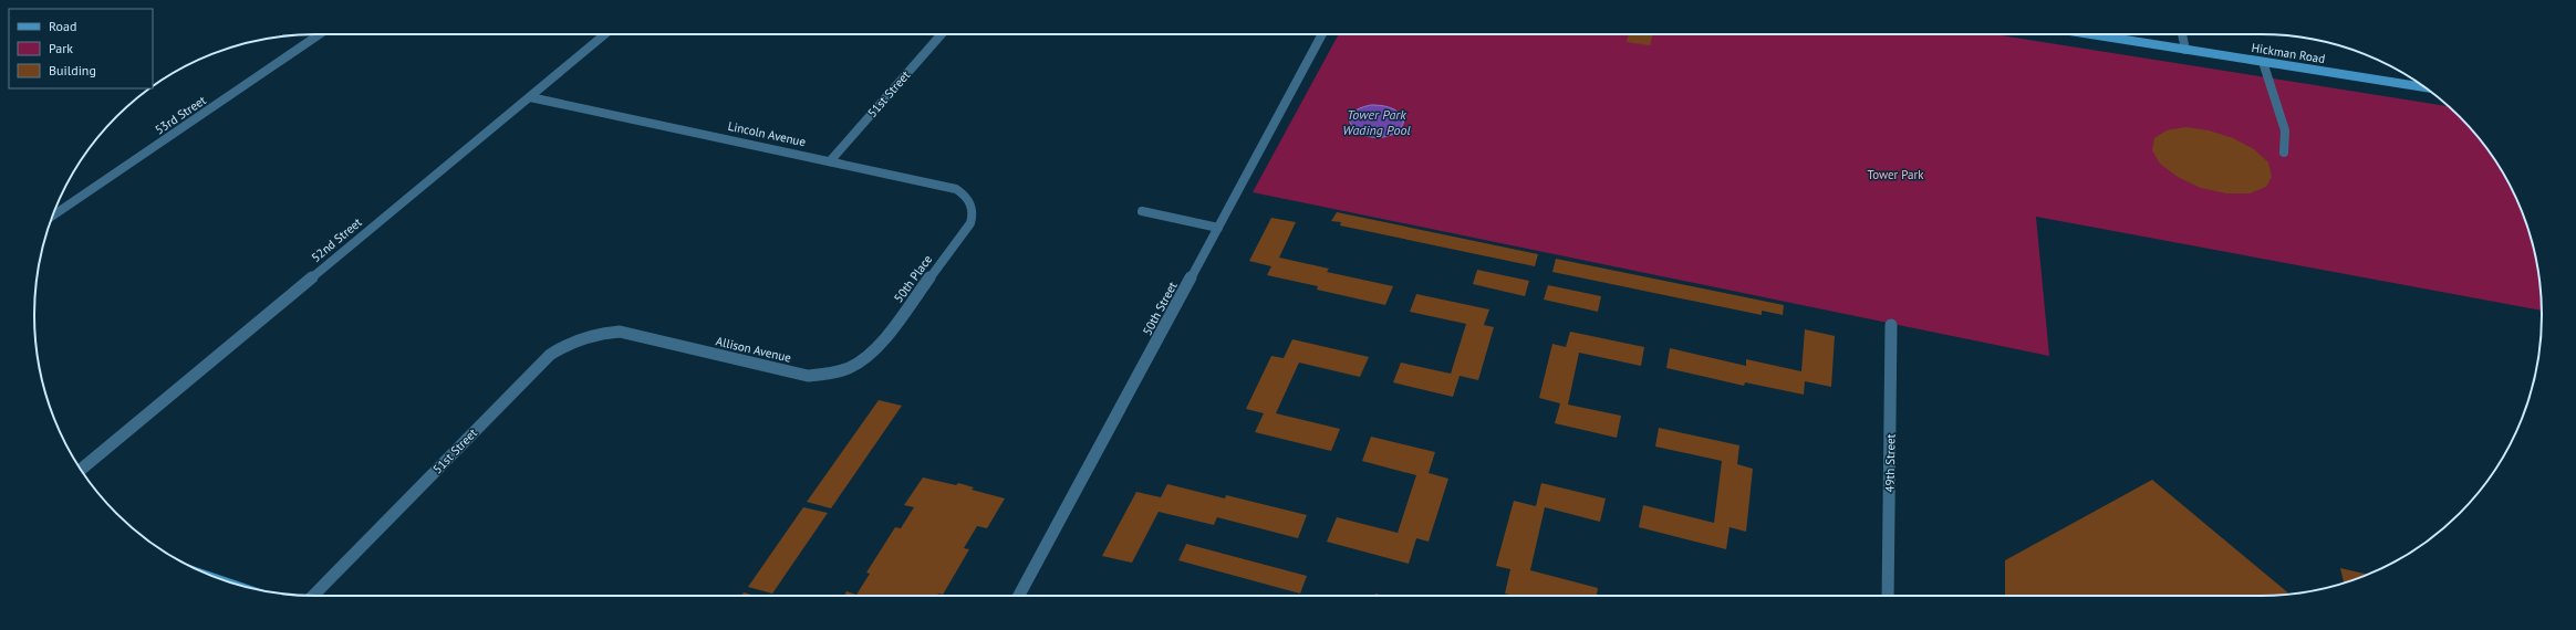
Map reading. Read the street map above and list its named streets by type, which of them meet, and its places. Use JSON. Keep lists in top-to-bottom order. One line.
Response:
{"streets":{"main road":["Hickman Road"],"street":["51st Street","53rd Street","Lincoln Avenue","52nd Street","50th Place","50th Street","Allison Avenue","49th Street"]},"crossings":[["51st Street","Lincoln Avenue"],["51st Street","Allison Avenue"],["Lincoln Avenue","52nd Street"],["Lincoln Avenue","50th Place"],["50th Place","Allison Avenue"]],"water":["Tower Park Wading Pool"],"parks":["Tower Park"],"legend":["Road","Park","Building"]}
